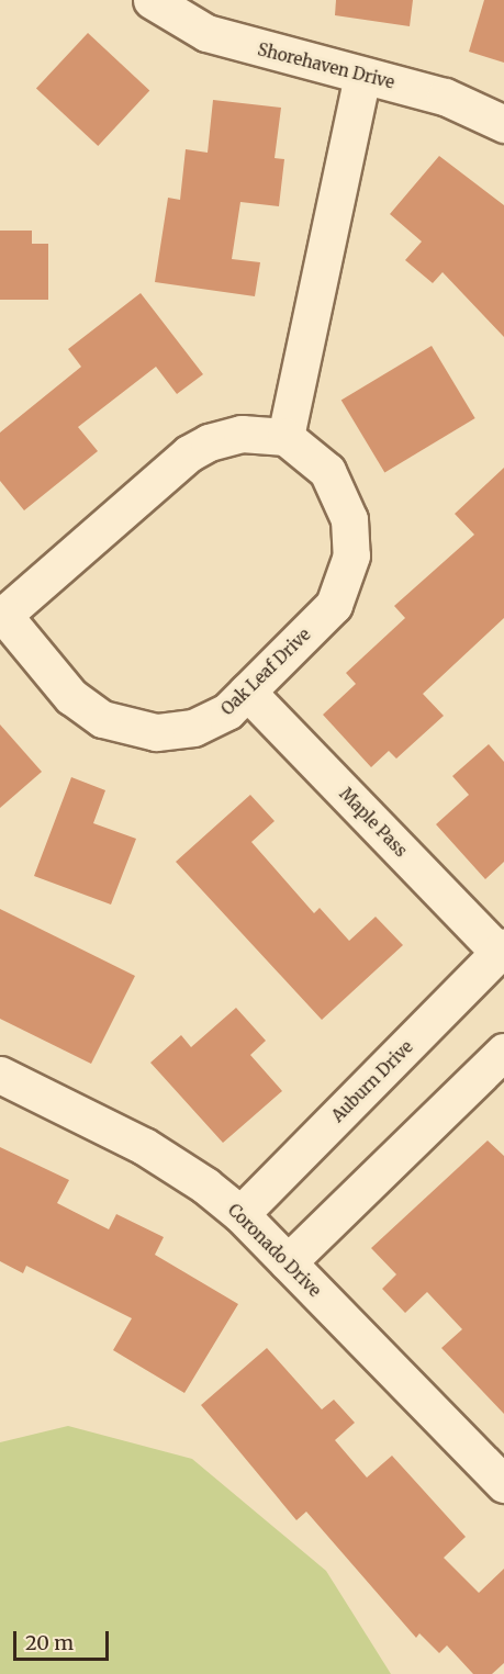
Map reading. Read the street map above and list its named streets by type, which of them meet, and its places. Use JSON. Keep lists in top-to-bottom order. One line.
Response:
{"streets":{"street":["Shorehaven Drive","Oak Leaf Drive","Maple Pass","Auburn Drive","Coronado Drive"]},"crossings":[["Oak Leaf Drive","Maple Pass"],["Maple Pass","Auburn Drive"],["Auburn Drive","Coronado Drive"]],"scale_bar":"20 m"}
